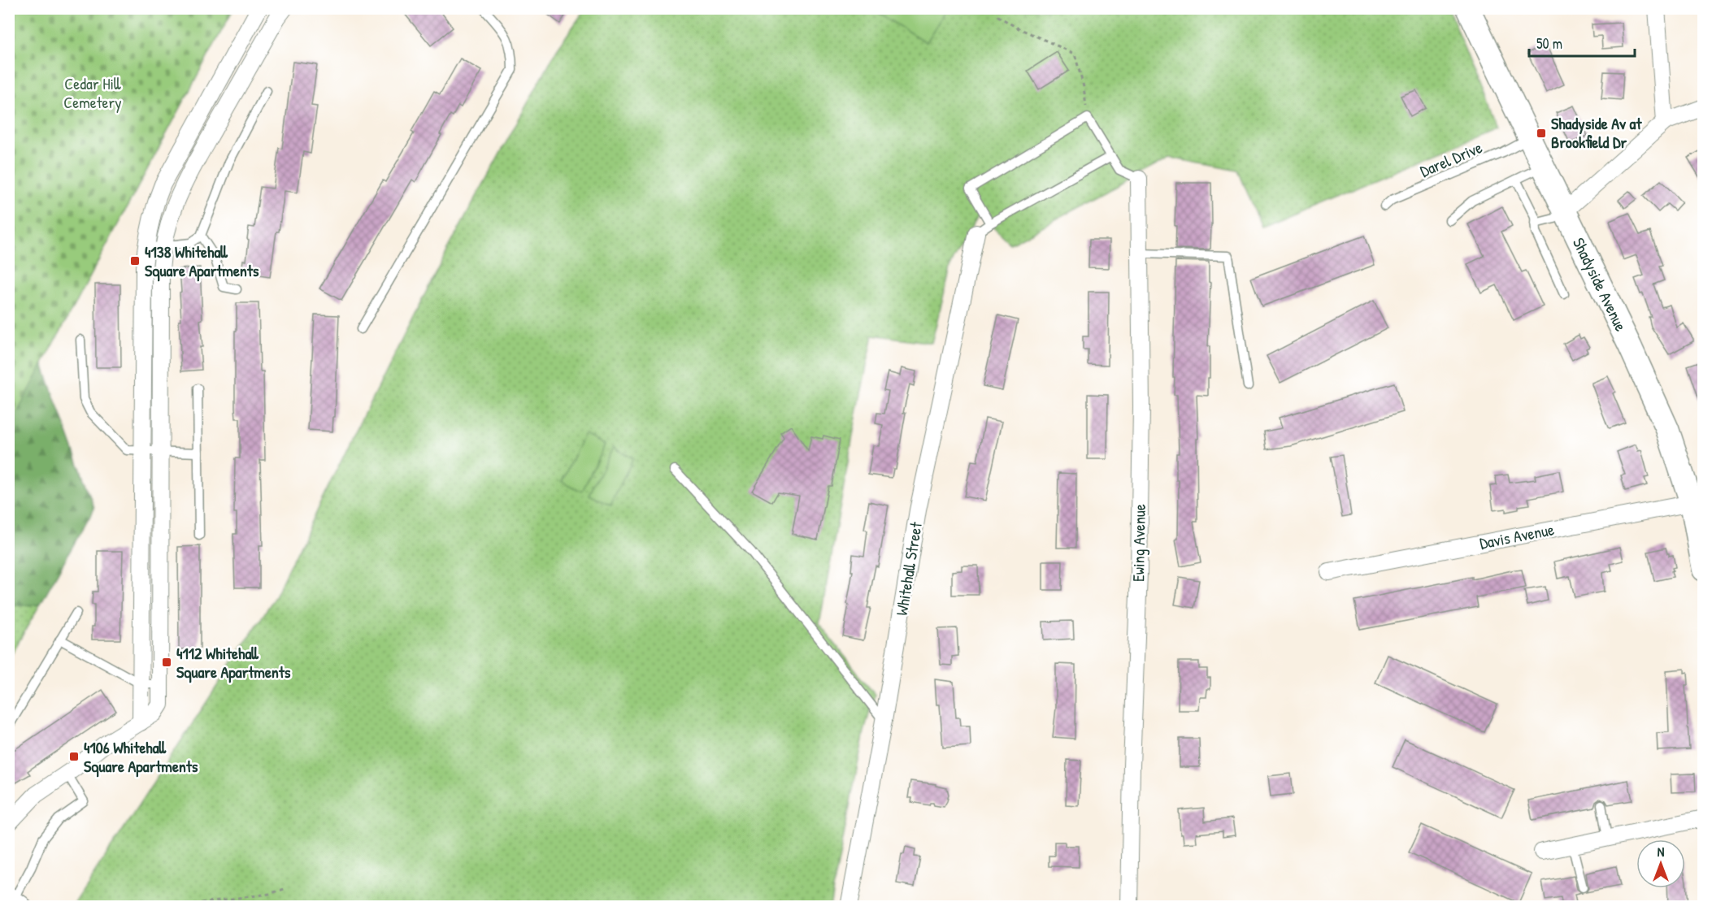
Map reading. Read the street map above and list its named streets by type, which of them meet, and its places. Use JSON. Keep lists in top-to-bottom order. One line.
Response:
{"streets":{"street":["Shadyside Avenue","Davis Avenue","Ewing Avenue","Whitehall Street"],"lane":["Darel Drive"]},"crossings":[["Darel Drive","Shadyside Avenue"],["Shadyside Avenue","Davis Avenue"]],"parks":["Cedar Hill Cemetery"],"places":{"transit":["Shadyside Av at Brookfield Dr","4138 Whitehall Square Apartments","4112 Whitehall Square Apartments","4106 Whitehall Square Apartments"]},"scale_bar":"50 m","north":"top"}
